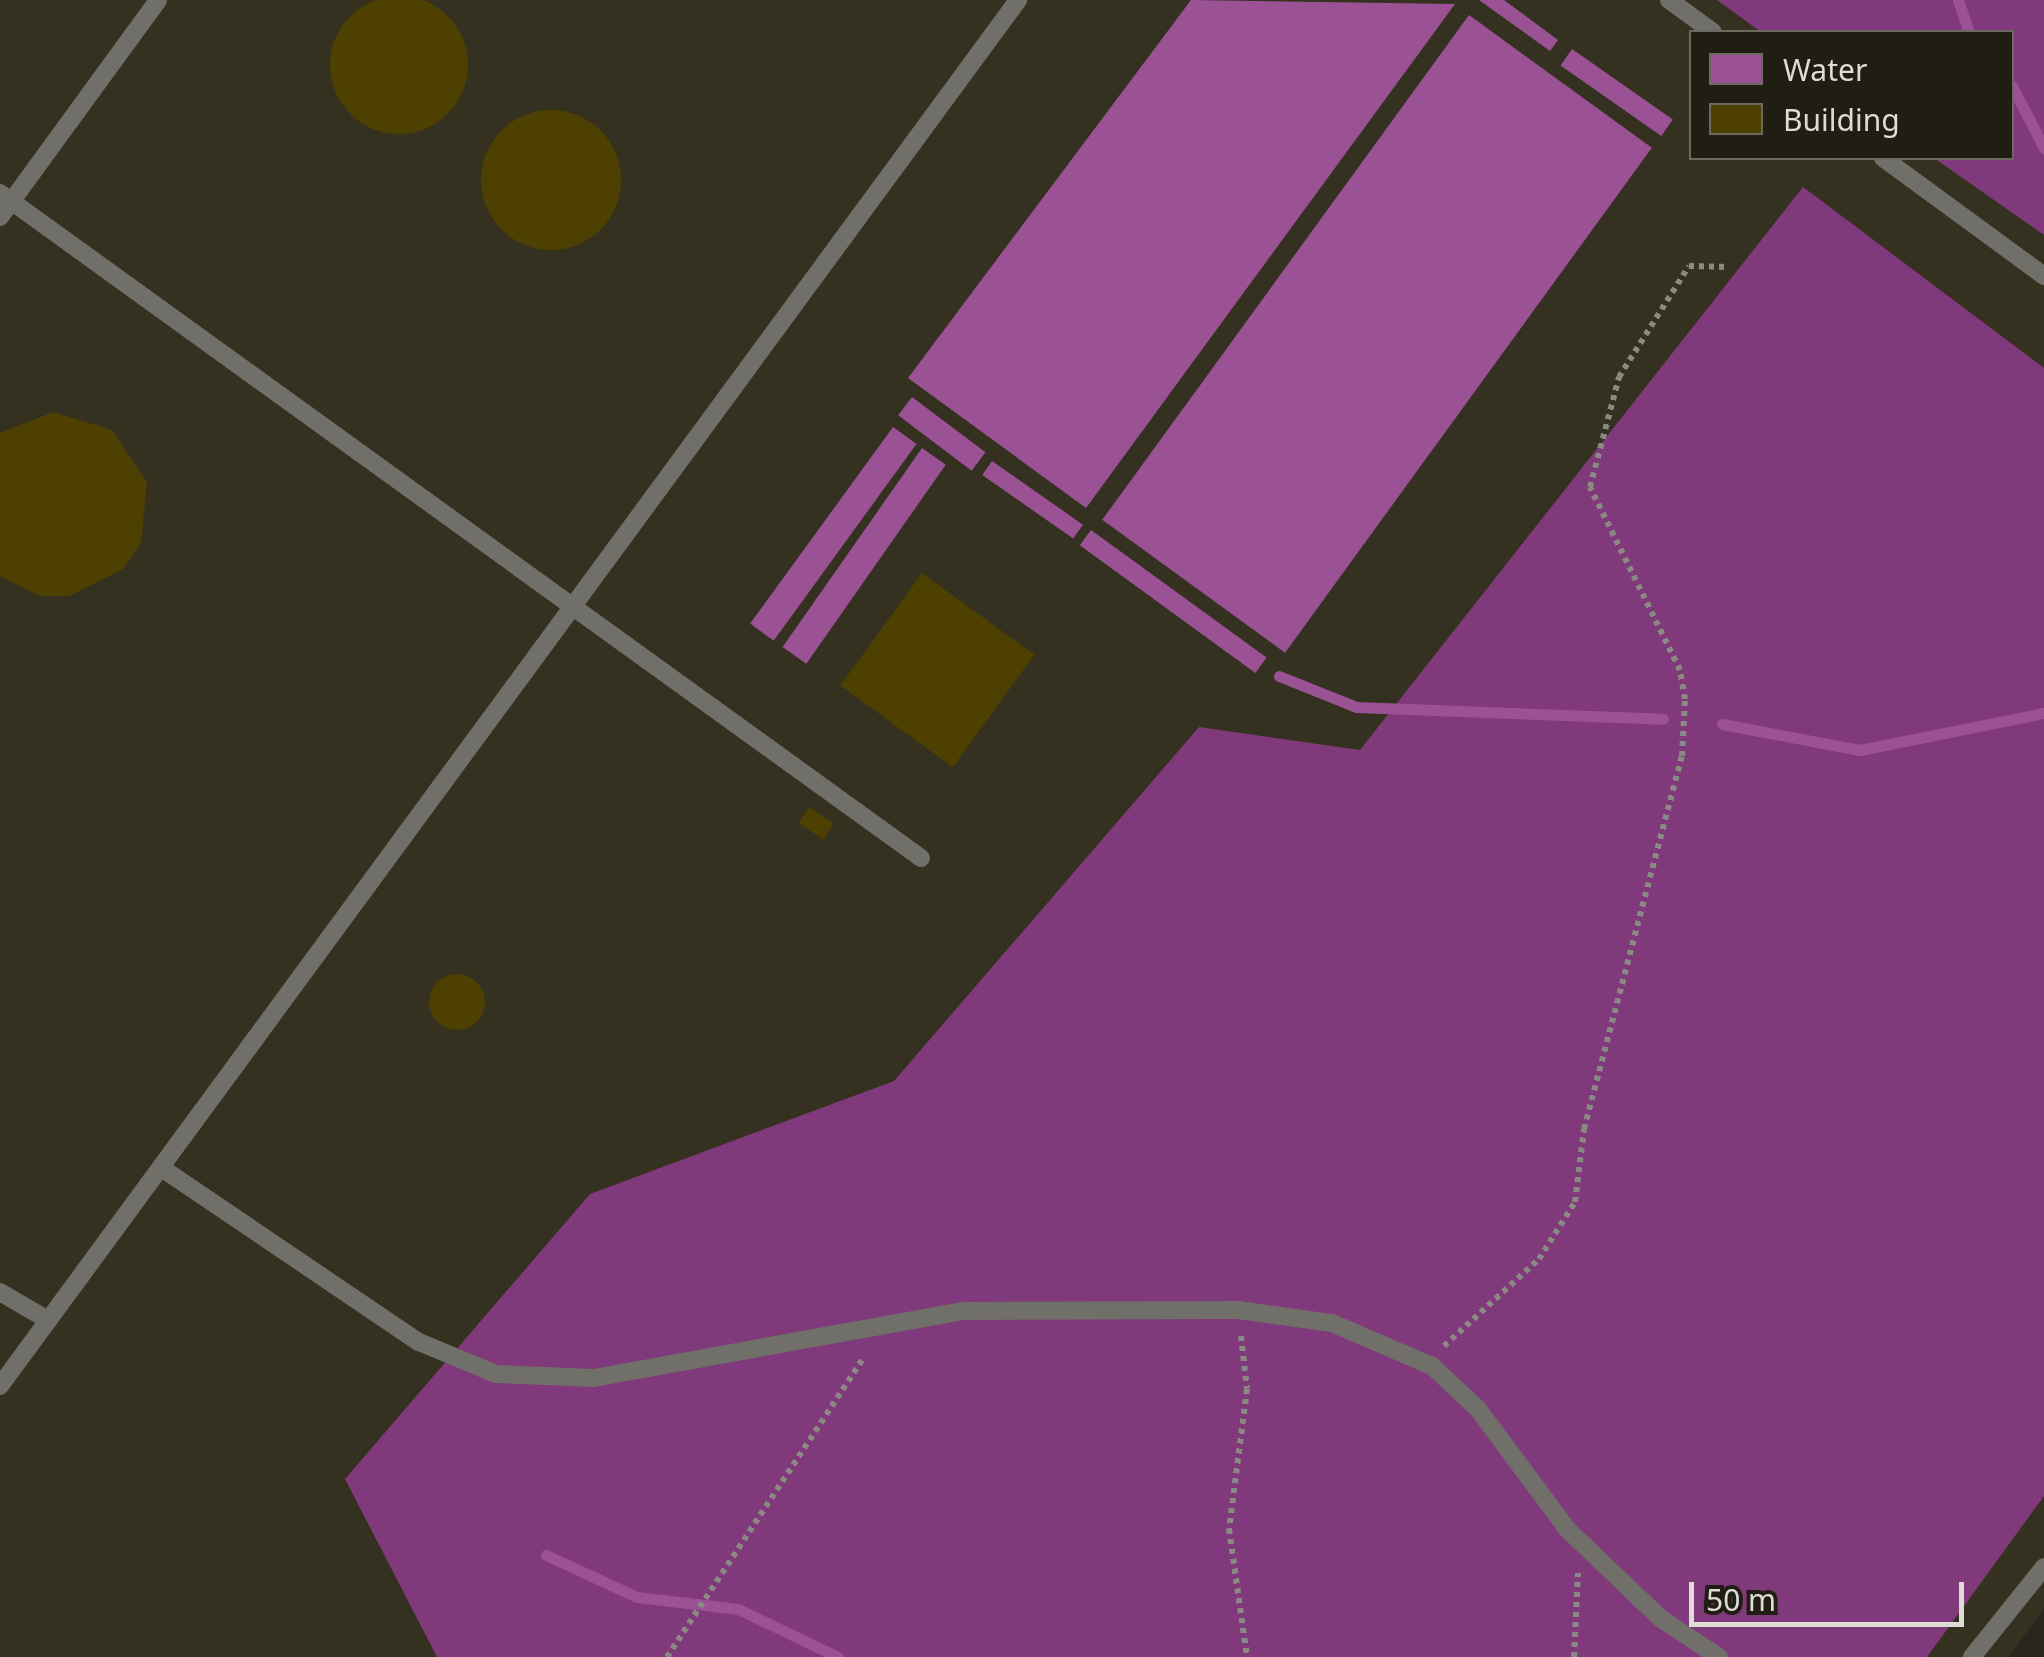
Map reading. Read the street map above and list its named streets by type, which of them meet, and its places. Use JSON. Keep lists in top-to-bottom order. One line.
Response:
{"legend":["Water","Building"],"scale_bar":"50 m"}
